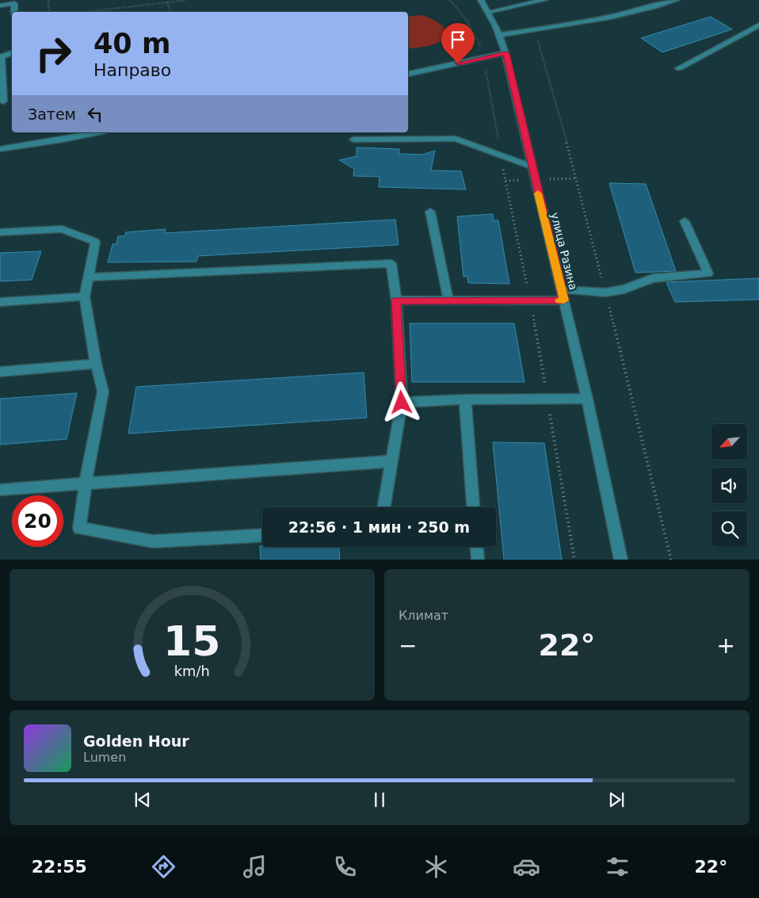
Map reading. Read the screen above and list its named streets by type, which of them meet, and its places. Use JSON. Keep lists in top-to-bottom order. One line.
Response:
{"streets":{"street":["улица Разина"]},"north":"bottom left","page":{"turn":["40 m","Направо"],"then":"Затем","limit":"20","trip":"22:56 · 1 мин · 250 m","tile":"Климат","heat":["−","22°","+"],"song":["Golden Hour","Lumen"],"tabs":["22:55","22°"],"gauge":["15","km/h"]}}
